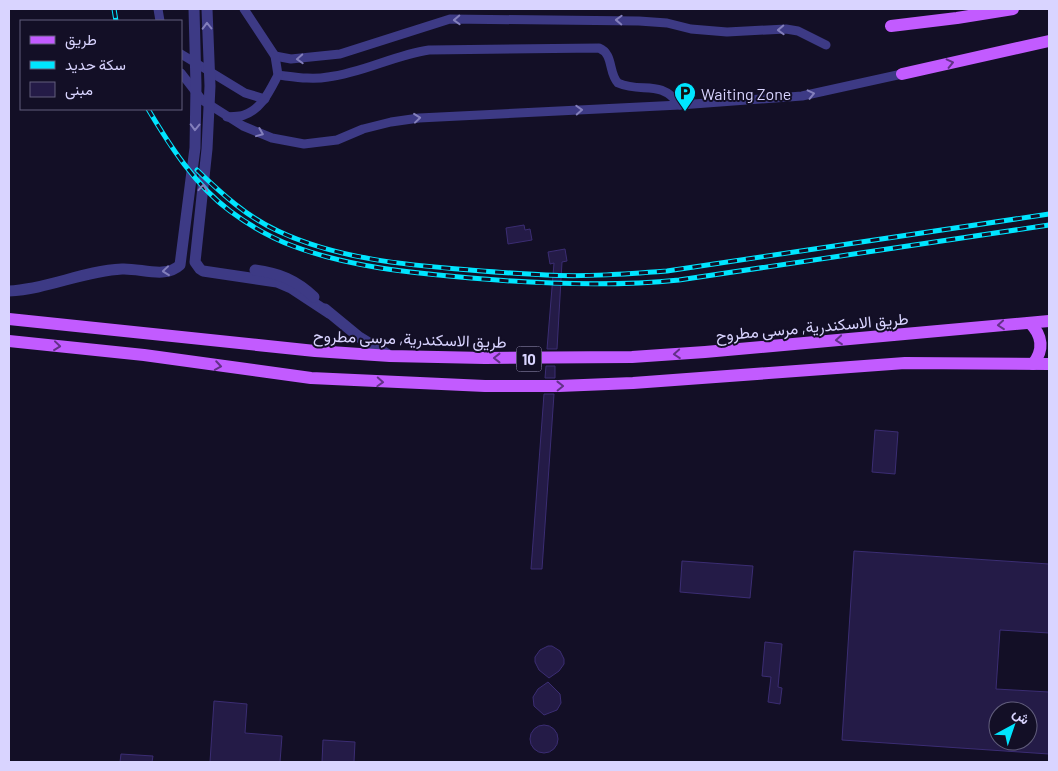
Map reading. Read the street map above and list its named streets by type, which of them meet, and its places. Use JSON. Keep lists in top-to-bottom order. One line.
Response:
{"streets":{"main road":["طريق الاسكندرية, مرسى مطروح","10"]},"places":{"parking":["Waiting Zone"]},"legend":["طريق","سكة حديد","مبنى"],"north":"top right"}
